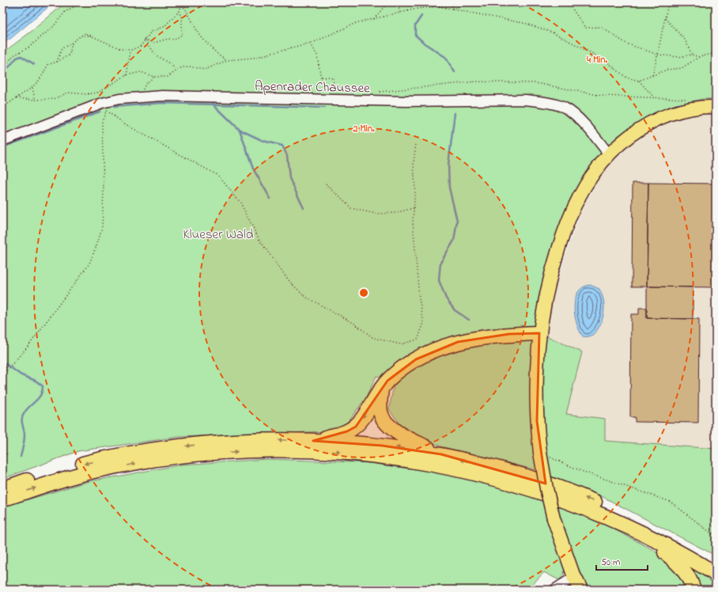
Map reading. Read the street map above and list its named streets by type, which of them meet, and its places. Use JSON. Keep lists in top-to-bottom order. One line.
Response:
{"streets":{"street":["Apenrader Chaussee"]},"parks":["Klueser Wald"],"scale_bar":"50 m","rings":["4 Min.","2 Min."]}
